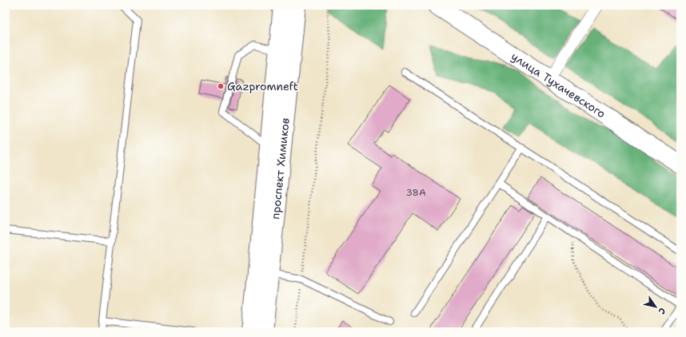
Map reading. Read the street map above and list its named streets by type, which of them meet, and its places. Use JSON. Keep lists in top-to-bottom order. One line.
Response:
{"streets":{"main road":["улица Тухачевского","проспект Химиков"]},"places":["Gazpromneft"],"house_numbers":["38А"],"north":"bottom right"}
